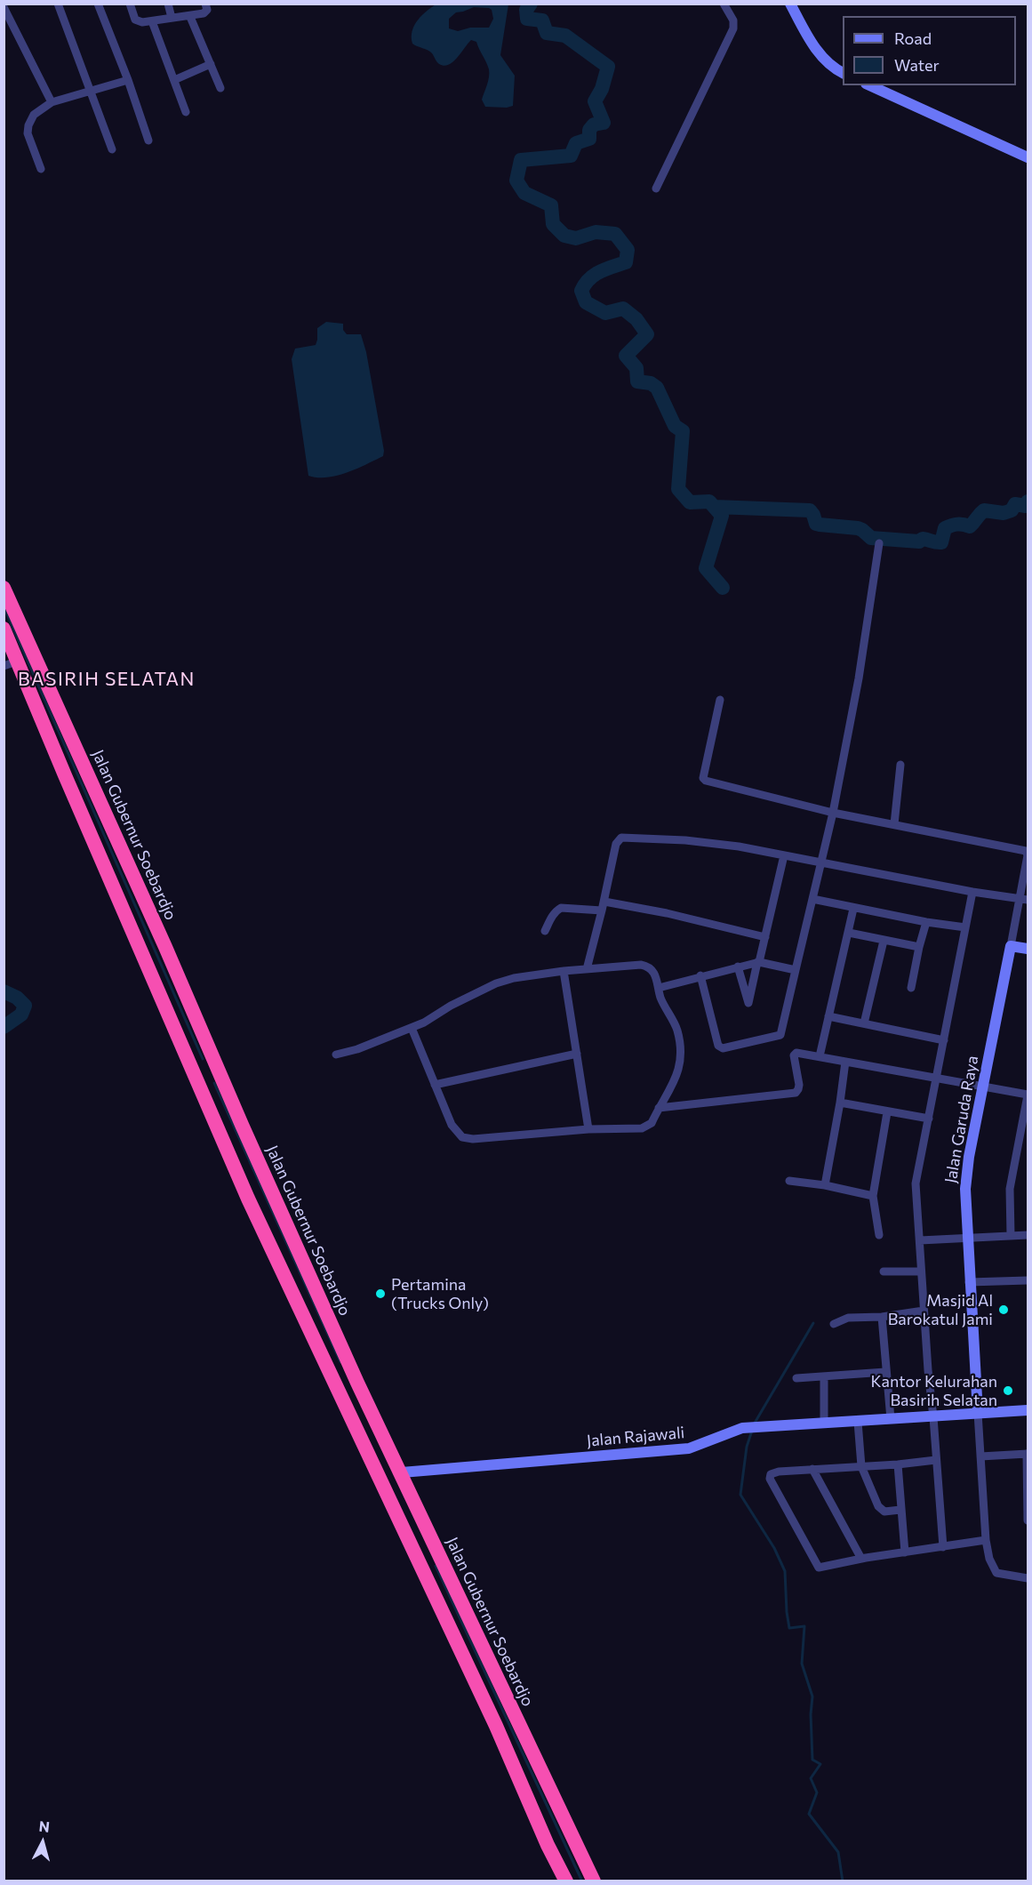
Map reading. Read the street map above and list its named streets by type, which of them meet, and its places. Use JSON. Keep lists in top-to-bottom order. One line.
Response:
{"streets":{"highway":["Jalan Gubernur Soebardjo"],"street":["Jalan Garuda Raya","Jalan Rajawali"]},"crossings":[["Jalan Gubernur Soebardjo","Jalan Rajawali"],["Jalan Garuda Raya","Jalan Rajawali"]],"districts":["BASIRIH SELATAN"],"places":["Pertamina (Trucks Only)","Masjid Al Barokatul Jami","Kantor Kelurahan Basirih Selatan"],"legend":["Road","Water"],"north":"top"}
